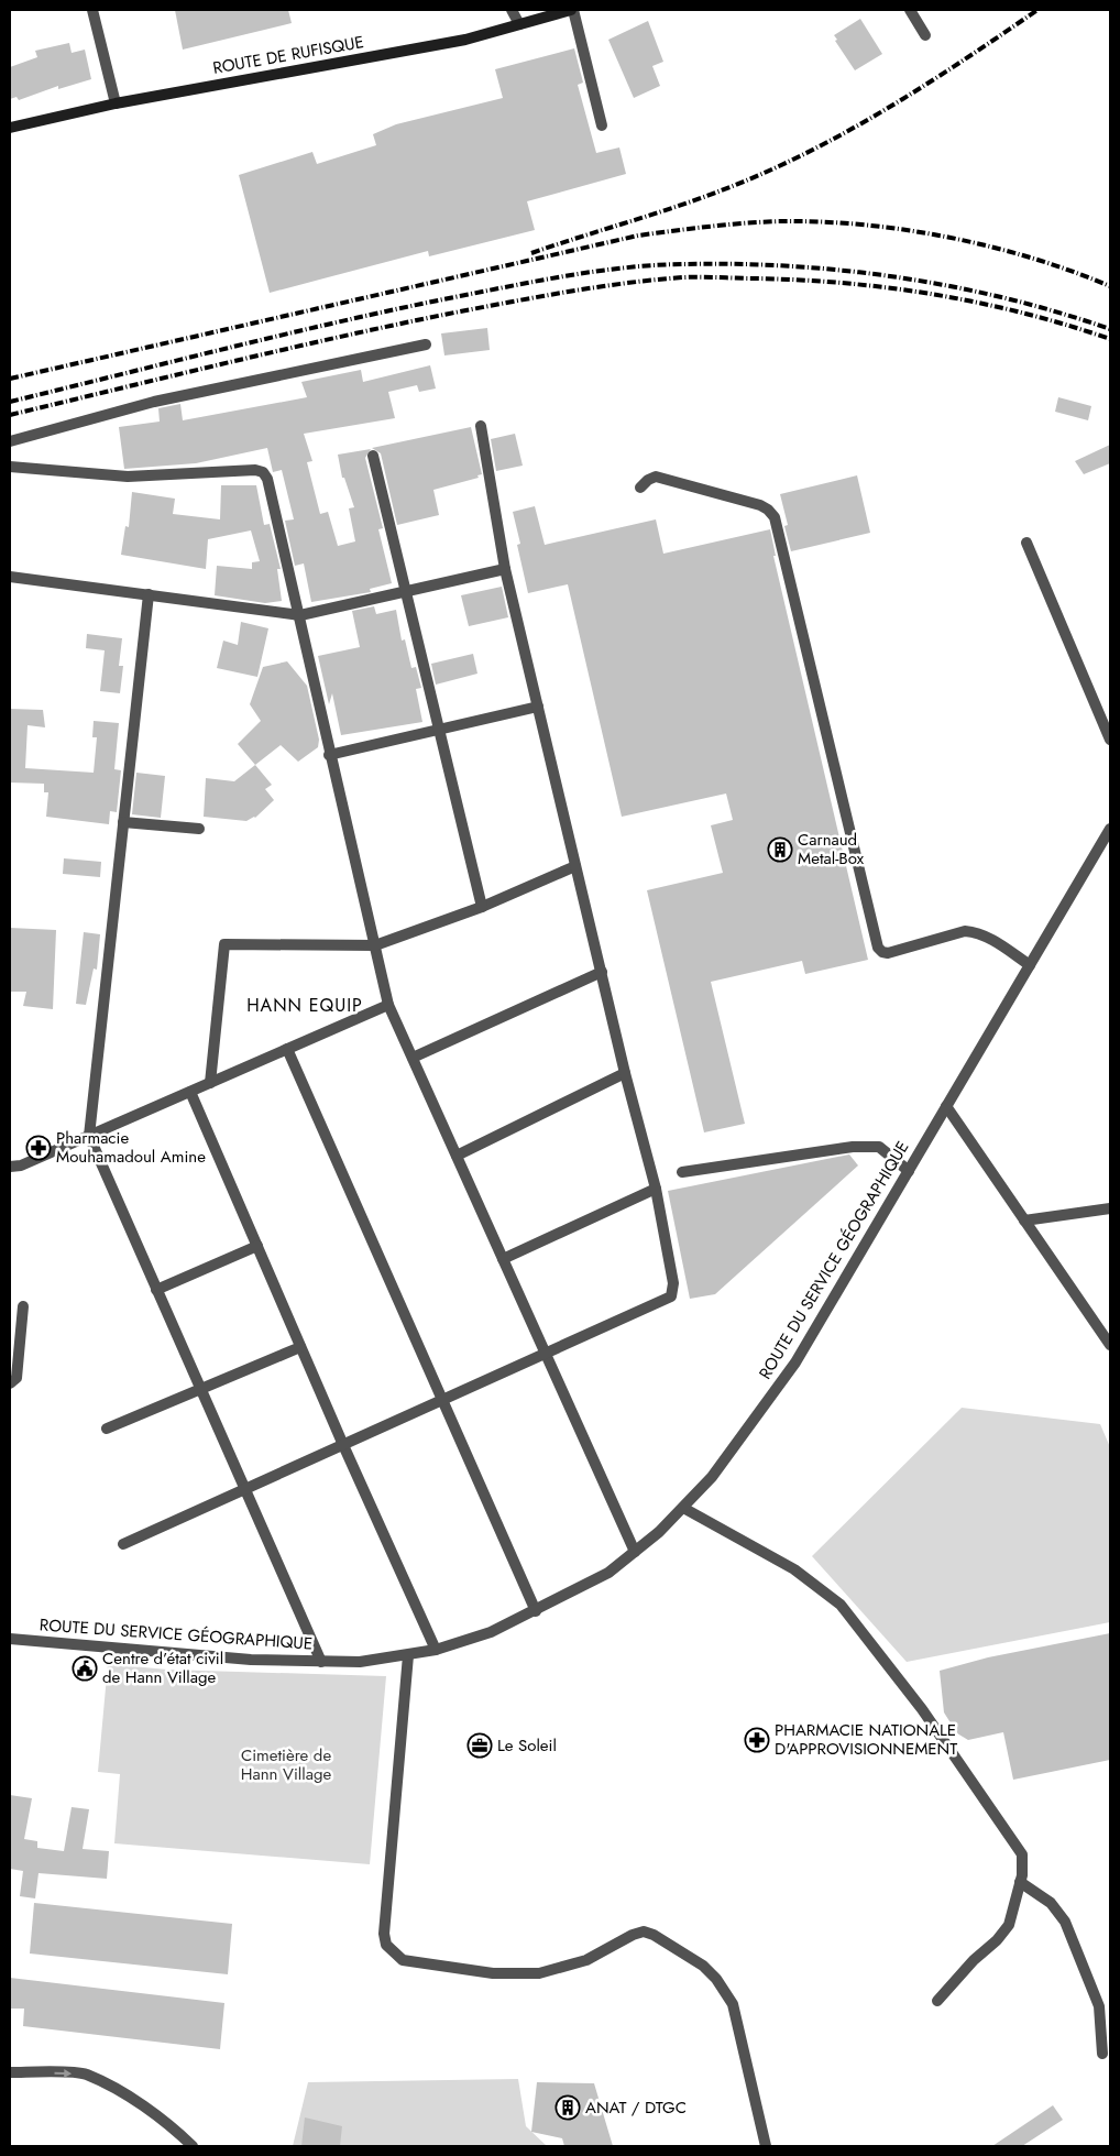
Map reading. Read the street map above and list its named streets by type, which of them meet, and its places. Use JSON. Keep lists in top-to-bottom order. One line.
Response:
{"streets":{"main road":["ROUTE DE RUFISQUE"],"street":["ROUTE DU SERVICE GÉOGRAPHIQUE"]},"districts":["HANN EQUIP"],"parks":["Cimetière de Hann Village"],"places":{"building":["Carnaud Metal-Box","ANAT / DTGC"],"pharmacy":["Pharmacie Mouhamadoul Amine","PHARMACIE NATIONALE D'APPROVISIONNEMENT"],"public building":["Centre d’état civil de Hann Village"],"office":["Le Soleil"]}}
